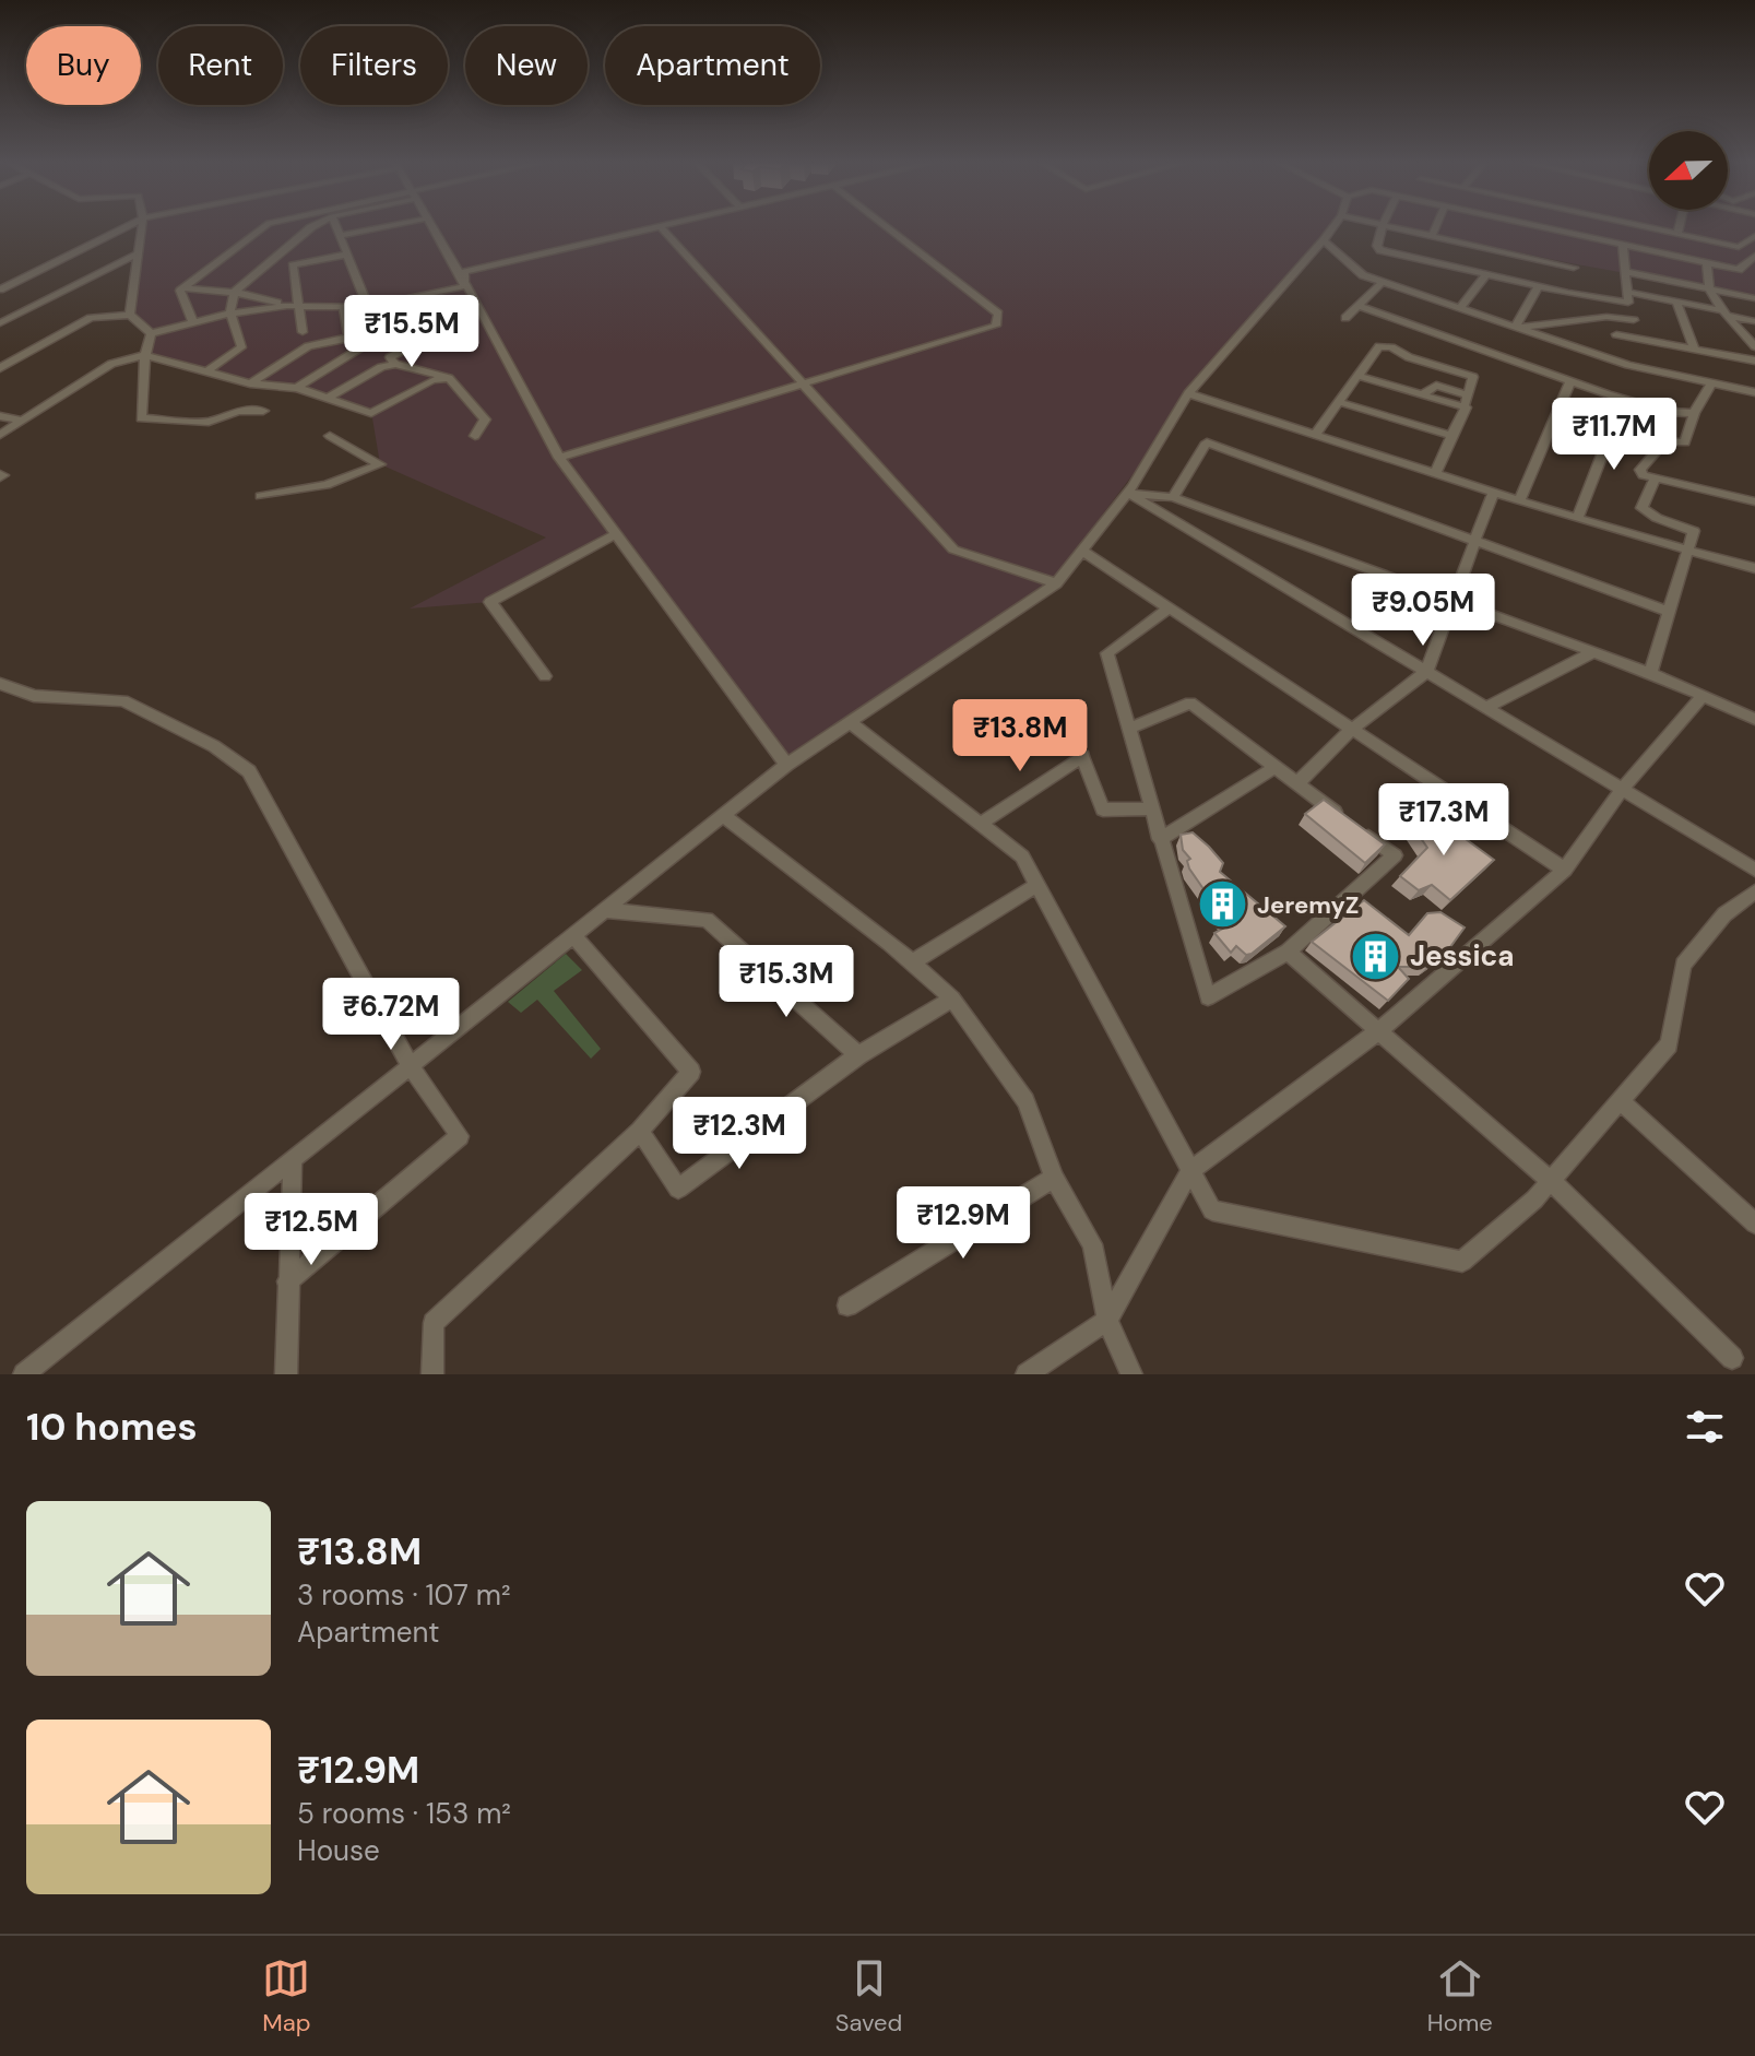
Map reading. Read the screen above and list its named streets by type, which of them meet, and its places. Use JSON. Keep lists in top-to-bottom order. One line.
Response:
{"places":{"building":["JeremyZ","Jessica"]},"north":"left","page":{"chip":["Buy","Rent","Filters","New","Apartment"],"price":["₹15.5M","₹11.7M","₹9.05M","₹13.8M","₹17.3M","₹15.3M","₹6.72M","₹12.3M","₹12.9M","₹12.5M"],"heading":"10 homes","list":[{"name":"₹13.8M","note":"3 rooms · 107 m² · Apartment"},{"name":"₹12.9M","note":"5 rooms · 153 m² · House"}],"tabs":["Map","Saved","Home"]}}
